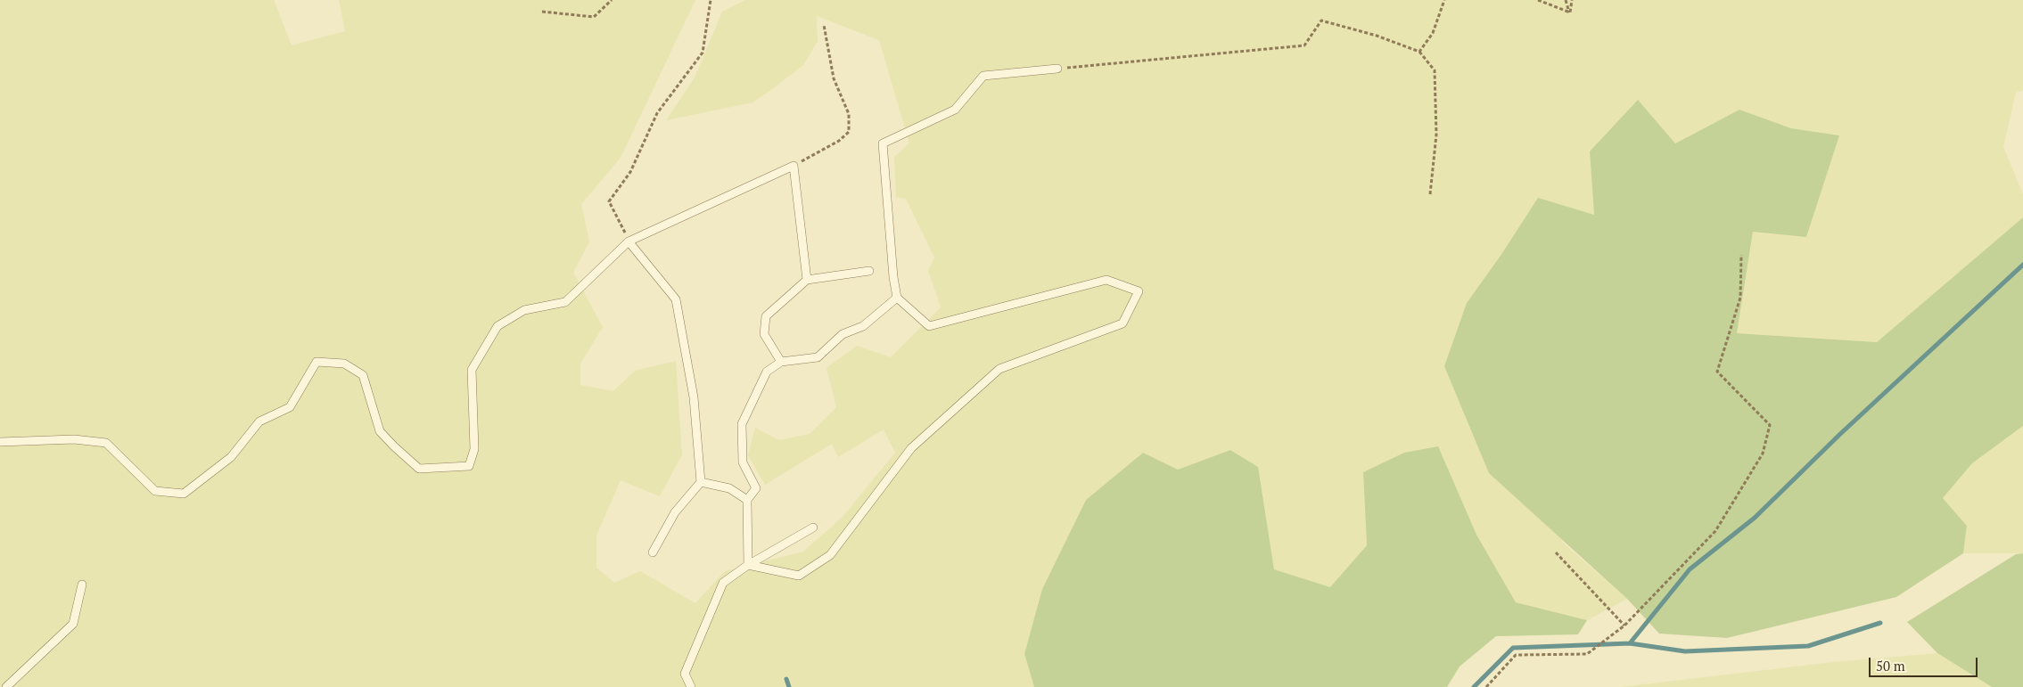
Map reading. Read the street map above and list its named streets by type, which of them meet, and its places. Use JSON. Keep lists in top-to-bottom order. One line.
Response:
{"scale_bar":"50 m"}
